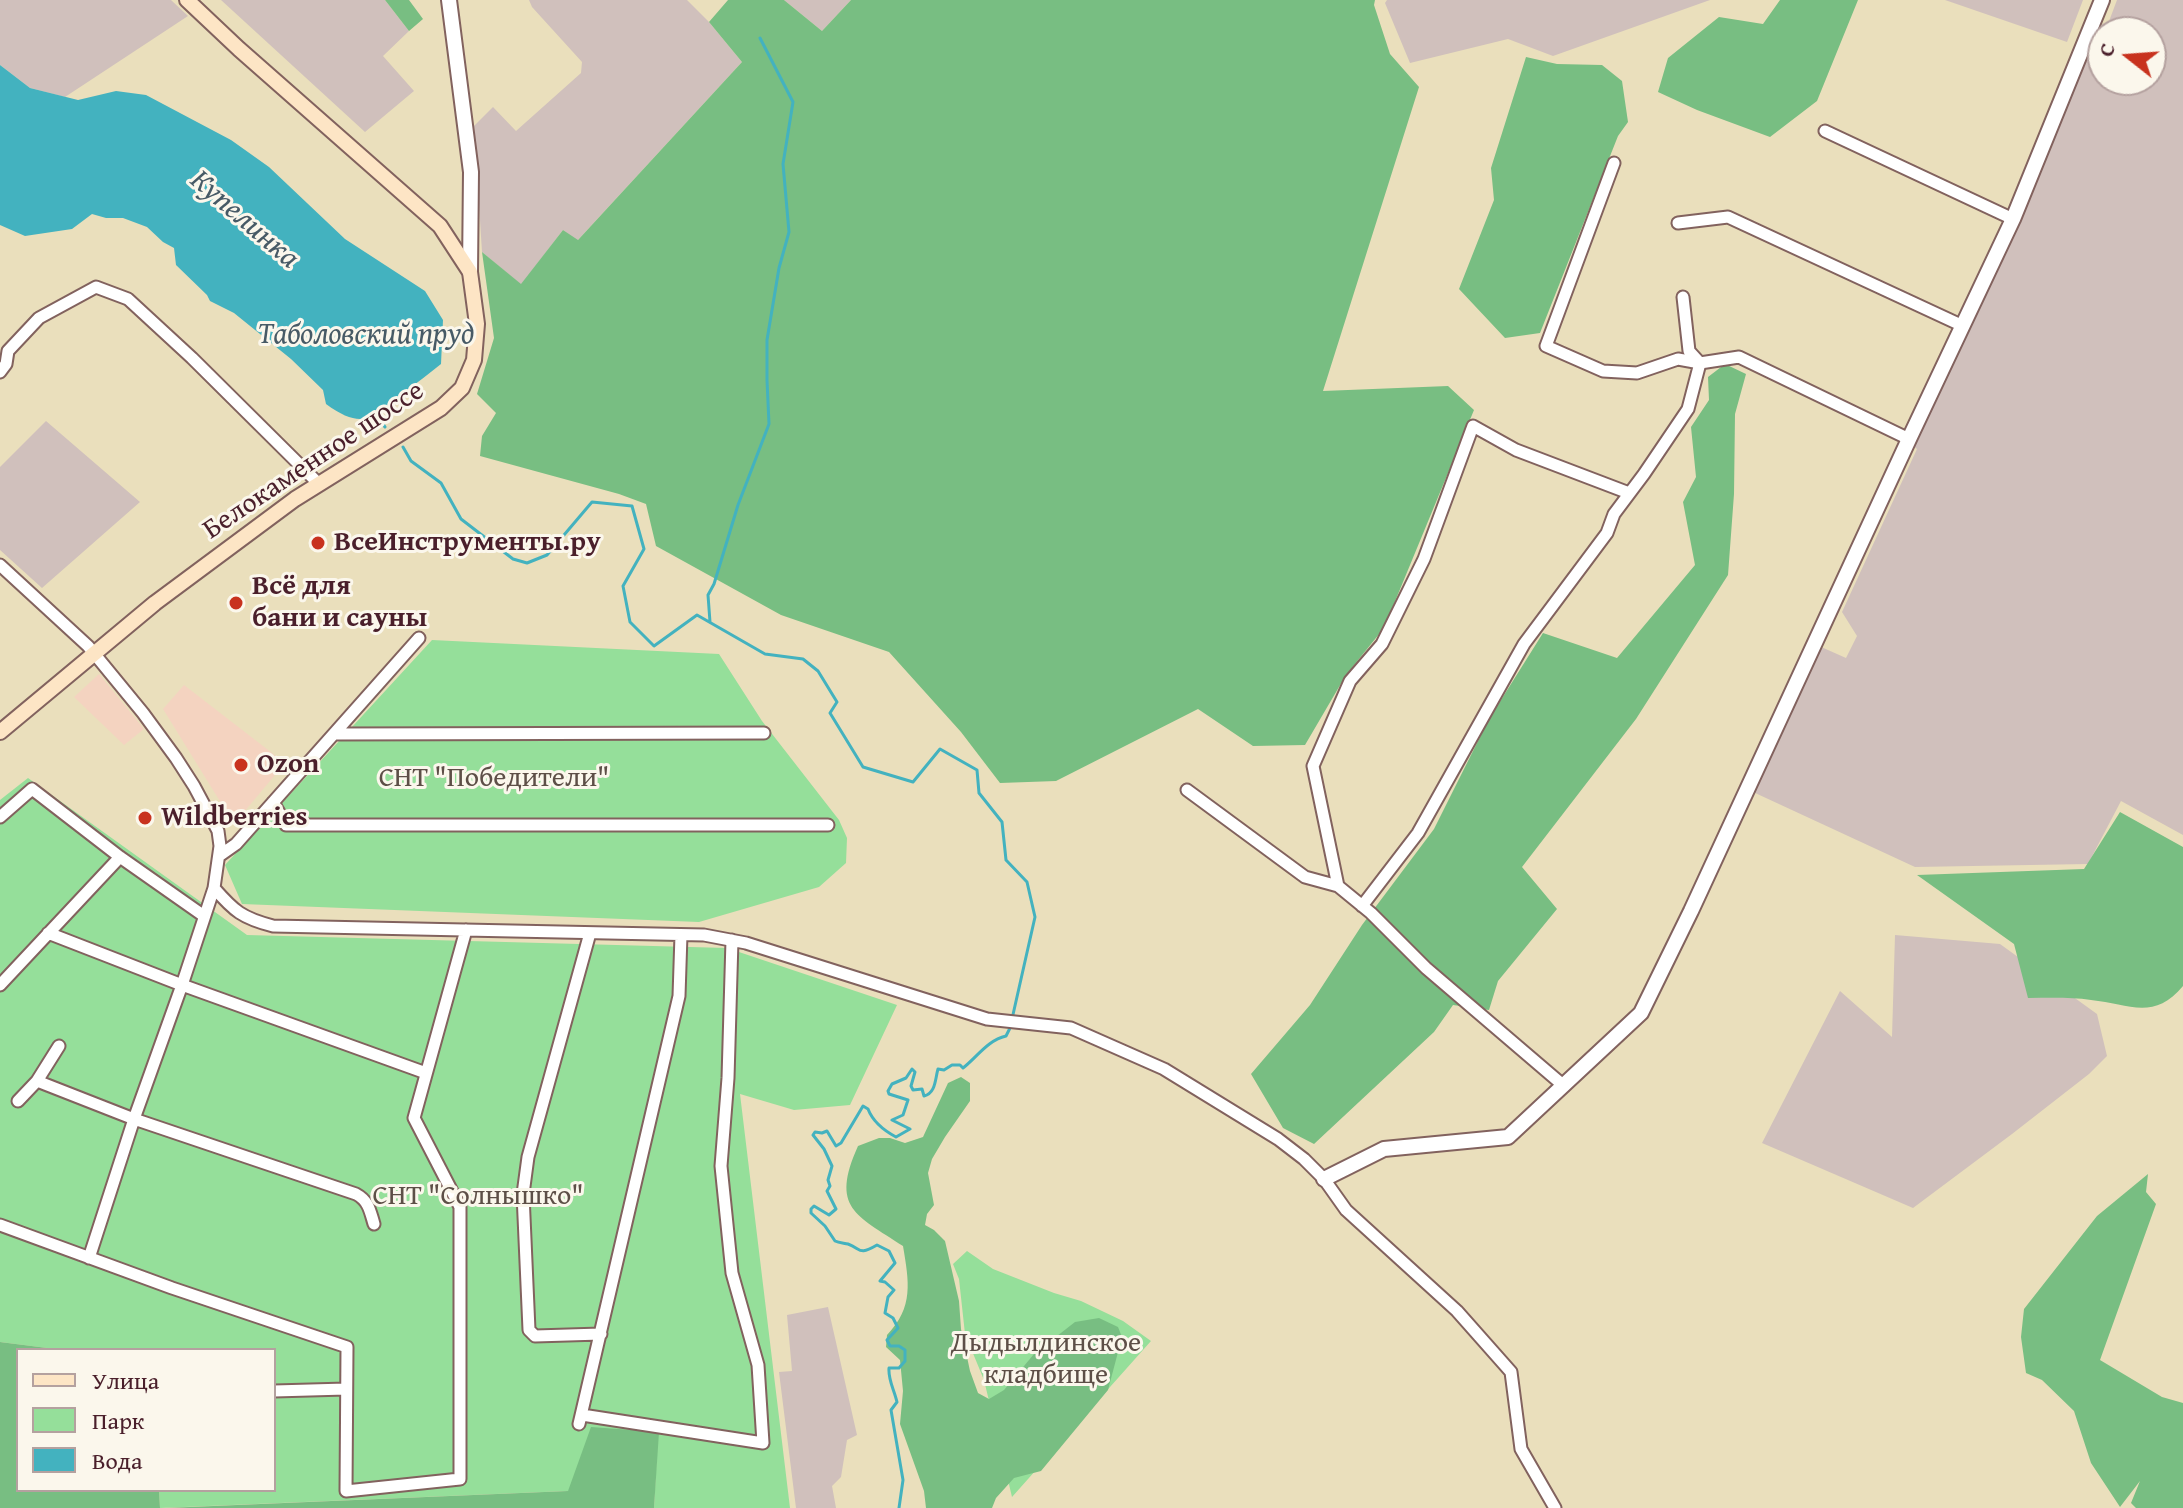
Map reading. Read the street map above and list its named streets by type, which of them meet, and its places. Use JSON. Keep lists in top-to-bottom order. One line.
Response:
{"streets":{"main road":["Белокаменное шоссе"]},"water":["Купелинка","Таболовский пруд"],"parks":["СНТ \"Победители\"","СНТ \"Солнышко\"","Дыдылдинское кладбище"],"places":["ВсеИнструменты.ру","Всё для бани и сауны","Ozon","Wildberries"],"legend":["Улица","Парк","Вода"],"north":"left"}
